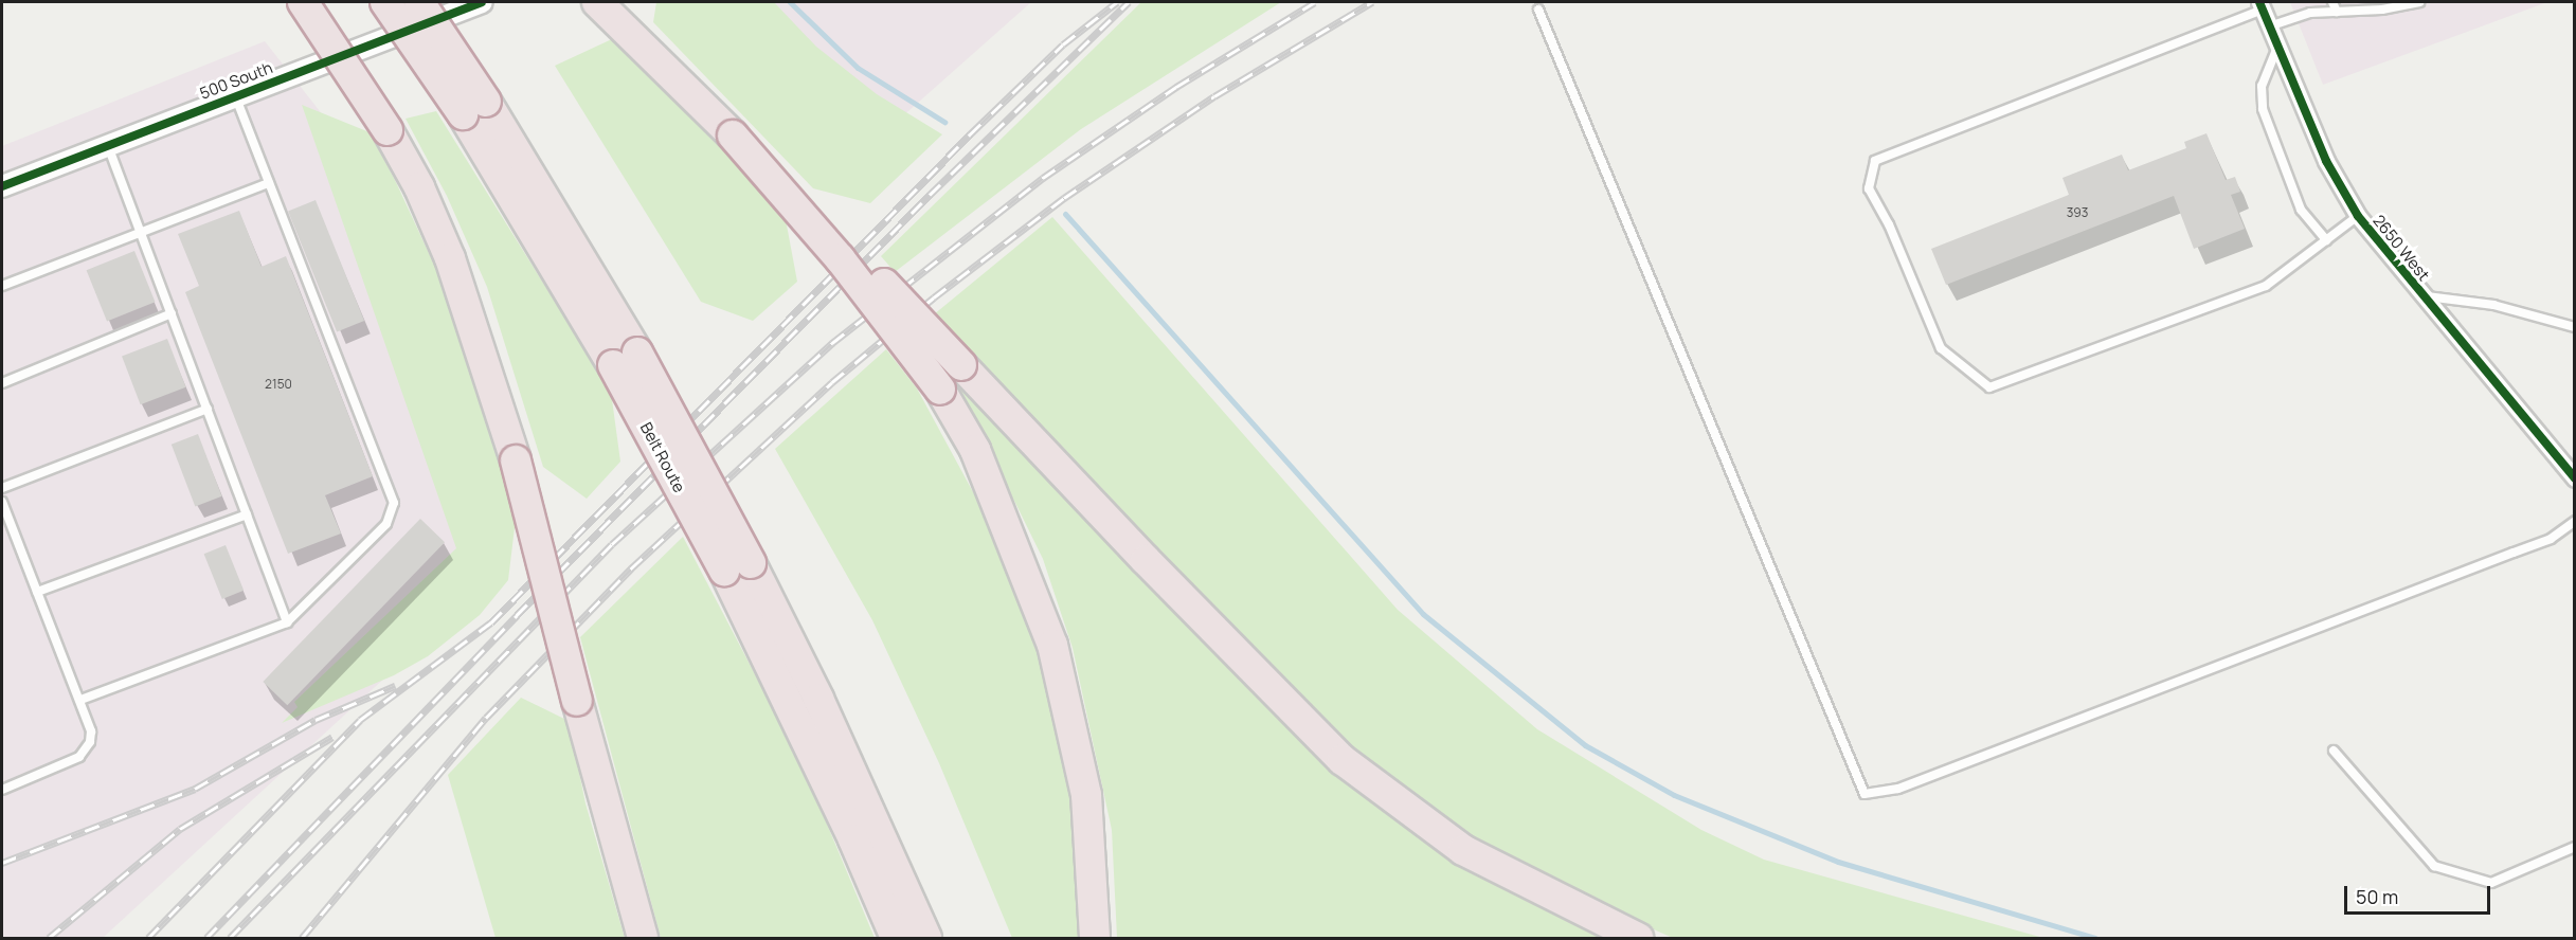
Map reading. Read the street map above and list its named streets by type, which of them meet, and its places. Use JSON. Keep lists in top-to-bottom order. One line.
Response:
{"streets":{"highway":["Belt Route"],"street":["500 South","2650 West"]},"house_numbers":["393","2150"],"scale_bar":"50 m"}
